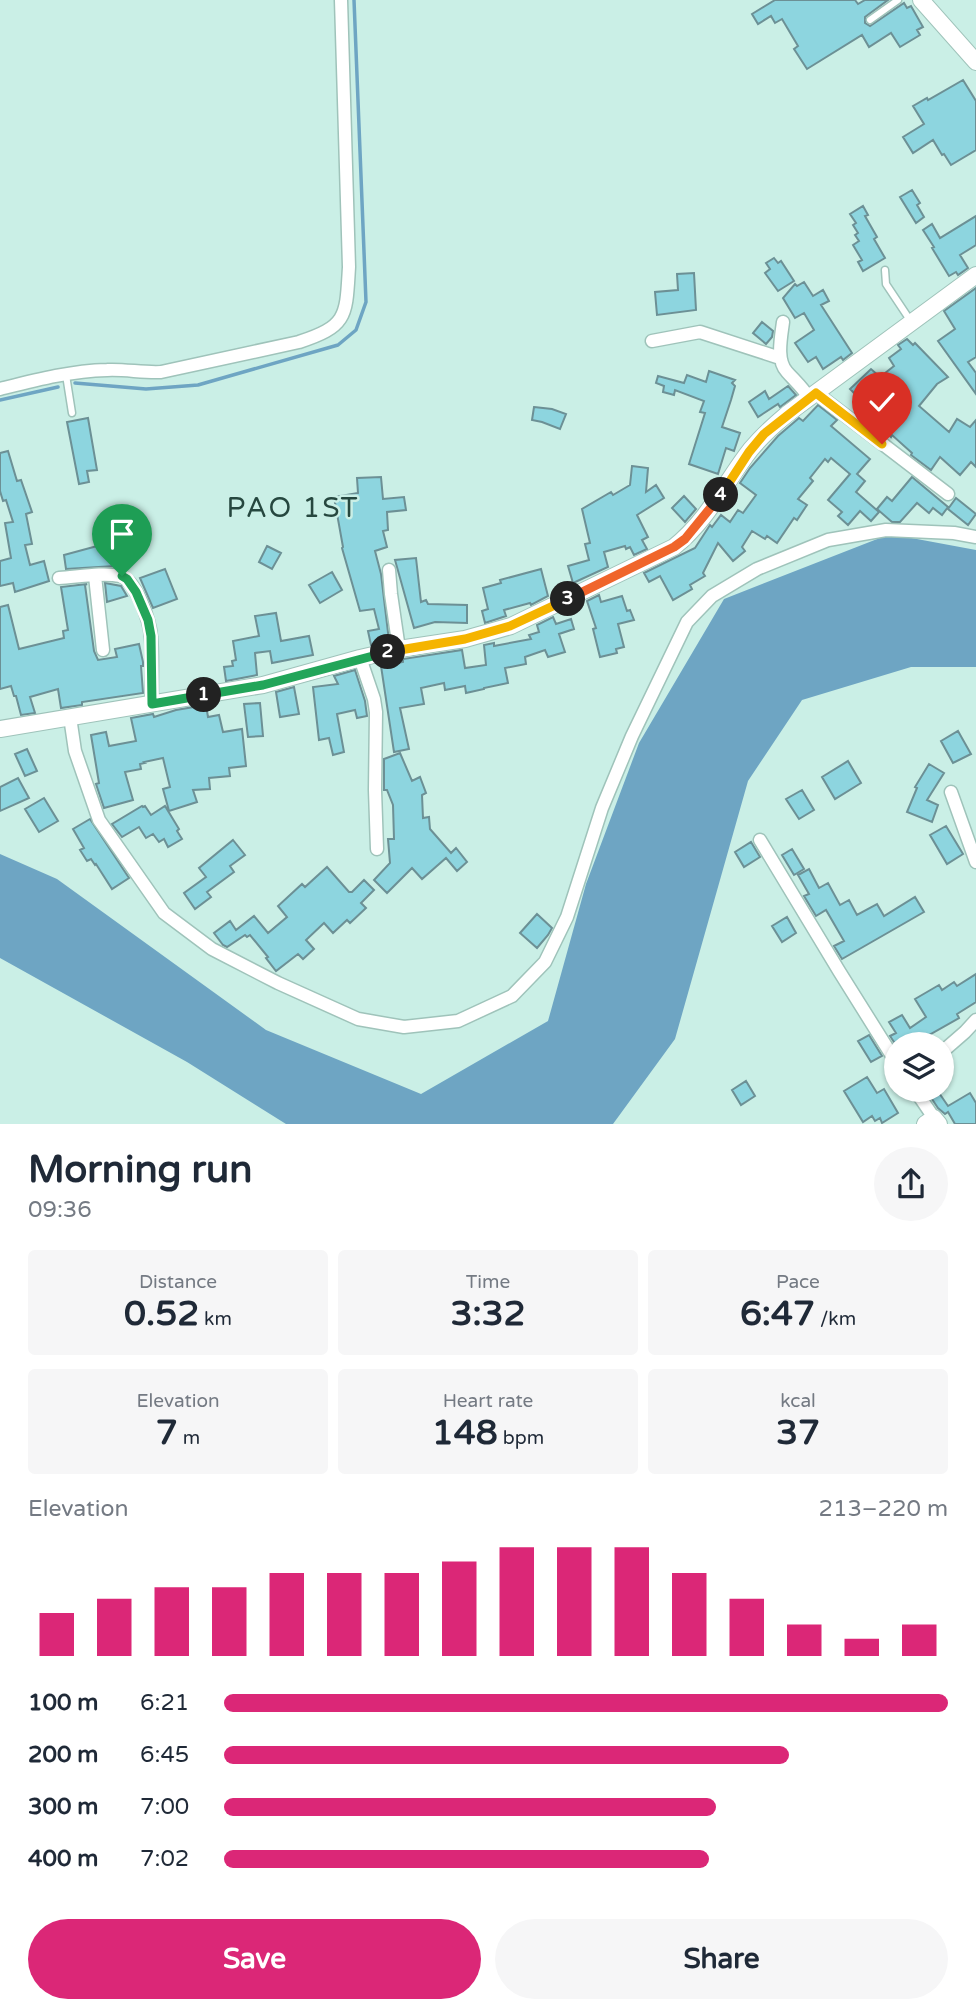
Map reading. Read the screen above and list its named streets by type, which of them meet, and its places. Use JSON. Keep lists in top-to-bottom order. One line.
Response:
{"districts":["PAO 1ST"],"page":{"pins":["4","3","2","1"],"heading":["Morning run","09:36"],"stats":[["Distance","0.52 km"],["Time","3:32"],["Pace","6:47 /km"],["Elevation","7 m"],["Heart rate","148 bpm"],["kcal","37"]],"chart":["Elevation","213–220 m"],"list":[{"name":"100 m","note":"6:21"},{"name":"200 m","note":"6:45"},{"name":"300 m","note":"7:00"},{"name":"400 m","note":"7:02"}],"buttons":["Save","Share"]}}
